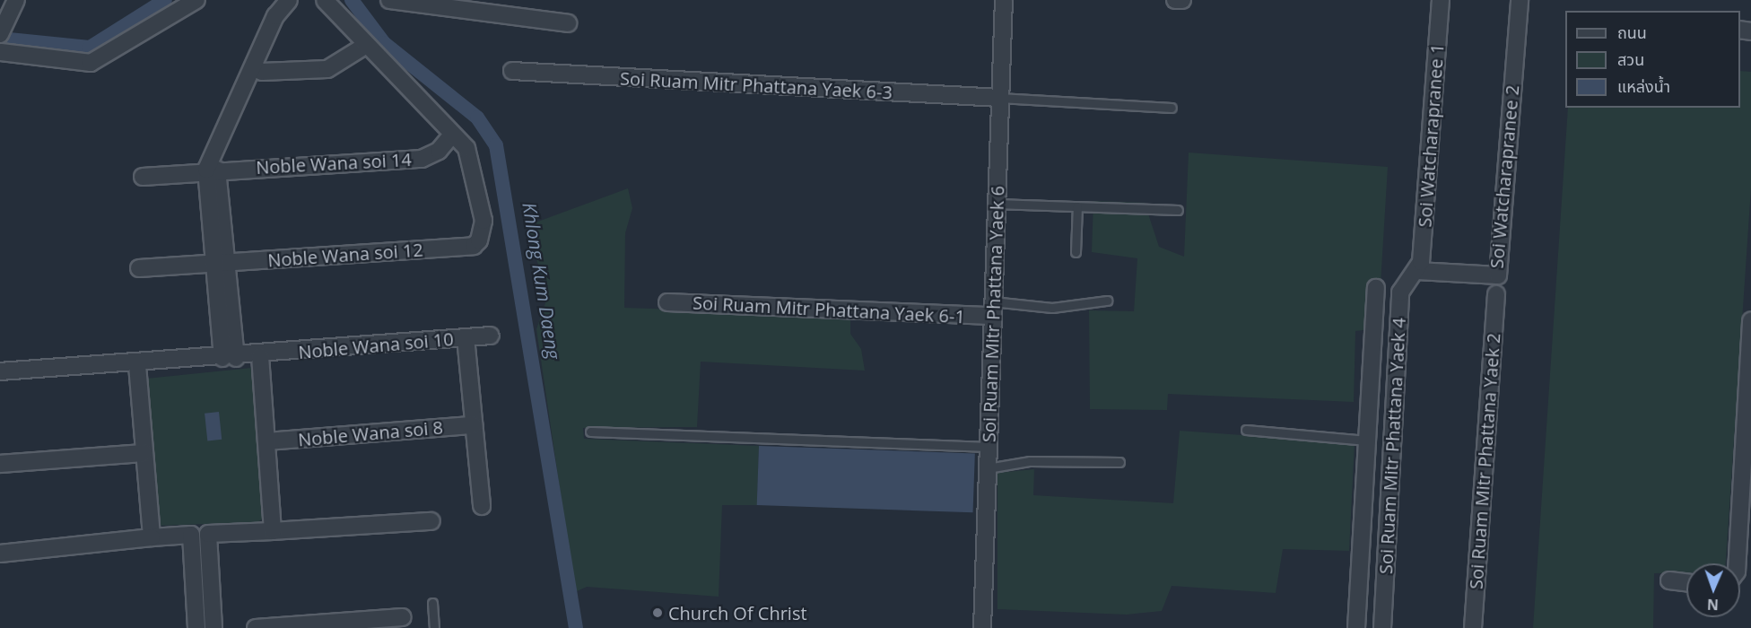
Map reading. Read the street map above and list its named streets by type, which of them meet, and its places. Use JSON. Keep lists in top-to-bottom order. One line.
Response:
{"streets":{"street":["Soi Ruam Mitr Phattana Yaek 6-3","Soi Watcharapranee 1","Noble Wana soi 14","Soi Watcharapranee 2","Noble Wana soi 12","Soi Ruam Mitr Phattana Yaek 6-1","Soi Ruam Mitr Phattana Yaek 6","Noble Wana soi 10","Noble Wana soi 8","Soi Ruam Mitr Phattana Yaek 4","Soi Ruam Mitr Phattana Yaek 2"]},"crossings":[["Soi Ruam Mitr Phattana Yaek 6-3","Soi Ruam Mitr Phattana Yaek 6"],["Soi Watcharapranee 1","Soi Watcharapranee 2"],["Soi Watcharapranee 1","Soi Ruam Mitr Phattana Yaek 4"],["Noble Wana soi 14","Noble Wana soi 12"],["Soi Watcharapranee 2","Soi Ruam Mitr Phattana Yaek 4"],["Soi Ruam Mitr Phattana Yaek 6-1","Soi Ruam Mitr Phattana Yaek 6"]],"water":["Khlong Kum Daeng"],"places":["Church Of Christ"],"legend":["ถนน","สวน","แหล่งน้ำ"],"north":"bottom"}
